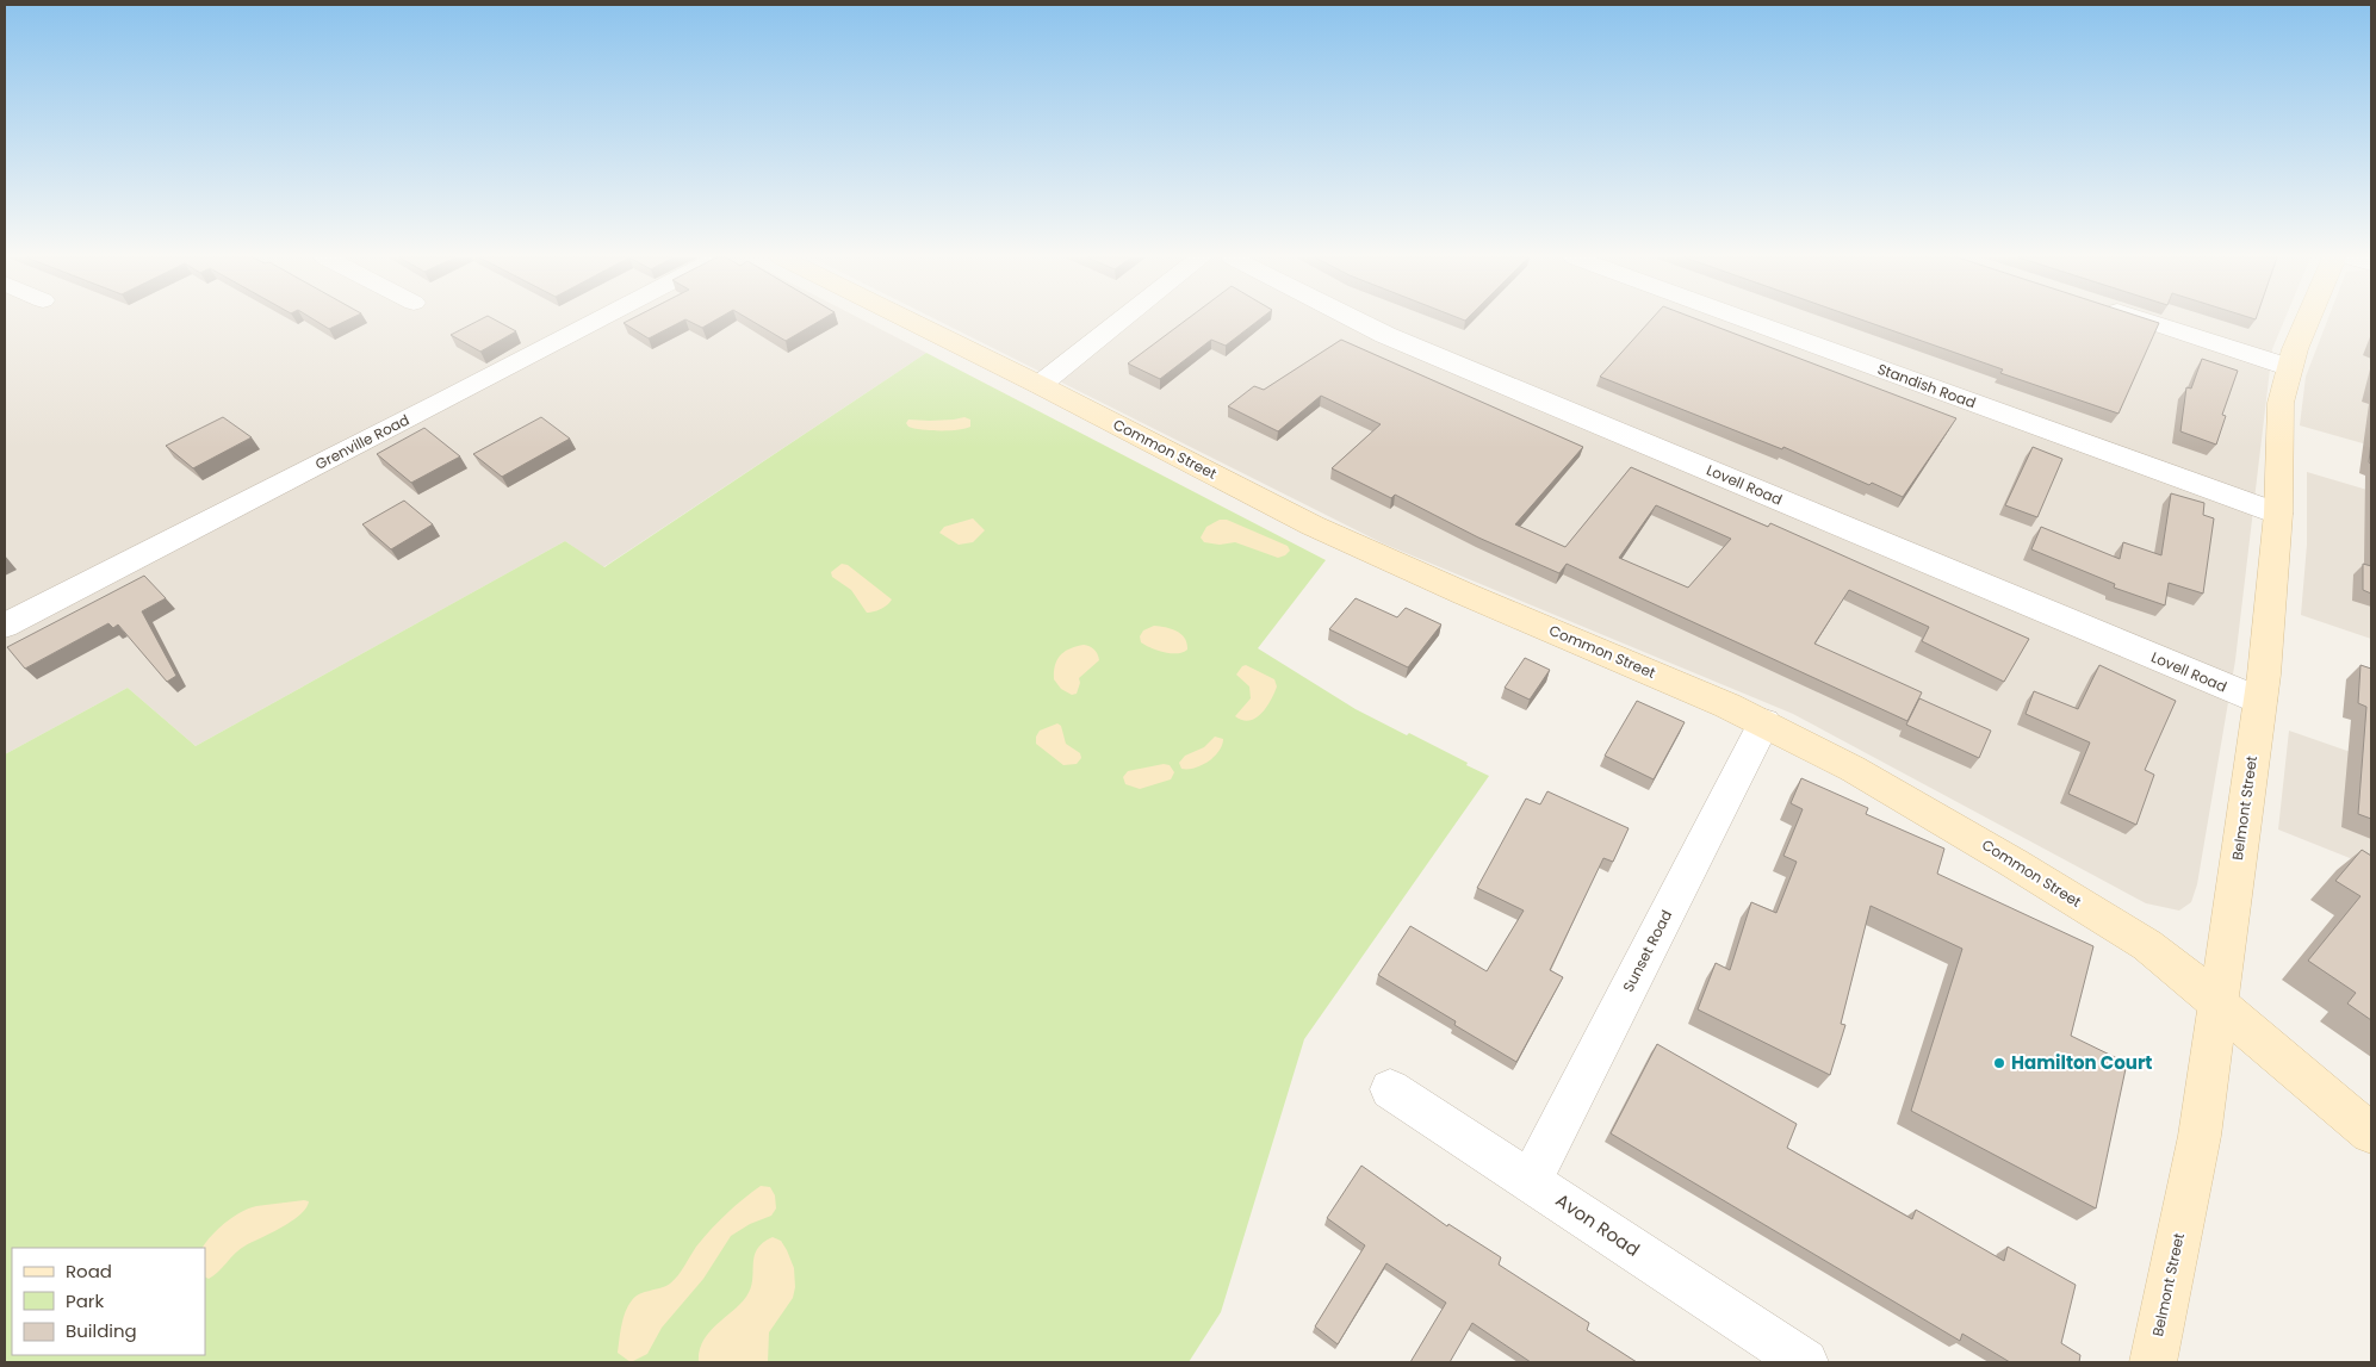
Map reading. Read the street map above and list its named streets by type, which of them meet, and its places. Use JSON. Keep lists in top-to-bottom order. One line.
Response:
{"streets":{"main road":["Common Street","Belmont Street"],"street":["Standish Road","Grenville Road","Lovell Road","Sunset Road","Avon Road"]},"crossings":[["Standish Road","Belmont Street"],["Common Street","Belmont Street"],["Common Street","Sunset Road"],["Lovell Road","Belmont Street"],["Sunset Road","Avon Road"]],"places":["Hamilton Court"],"legend":["Road","Park","Building"]}
